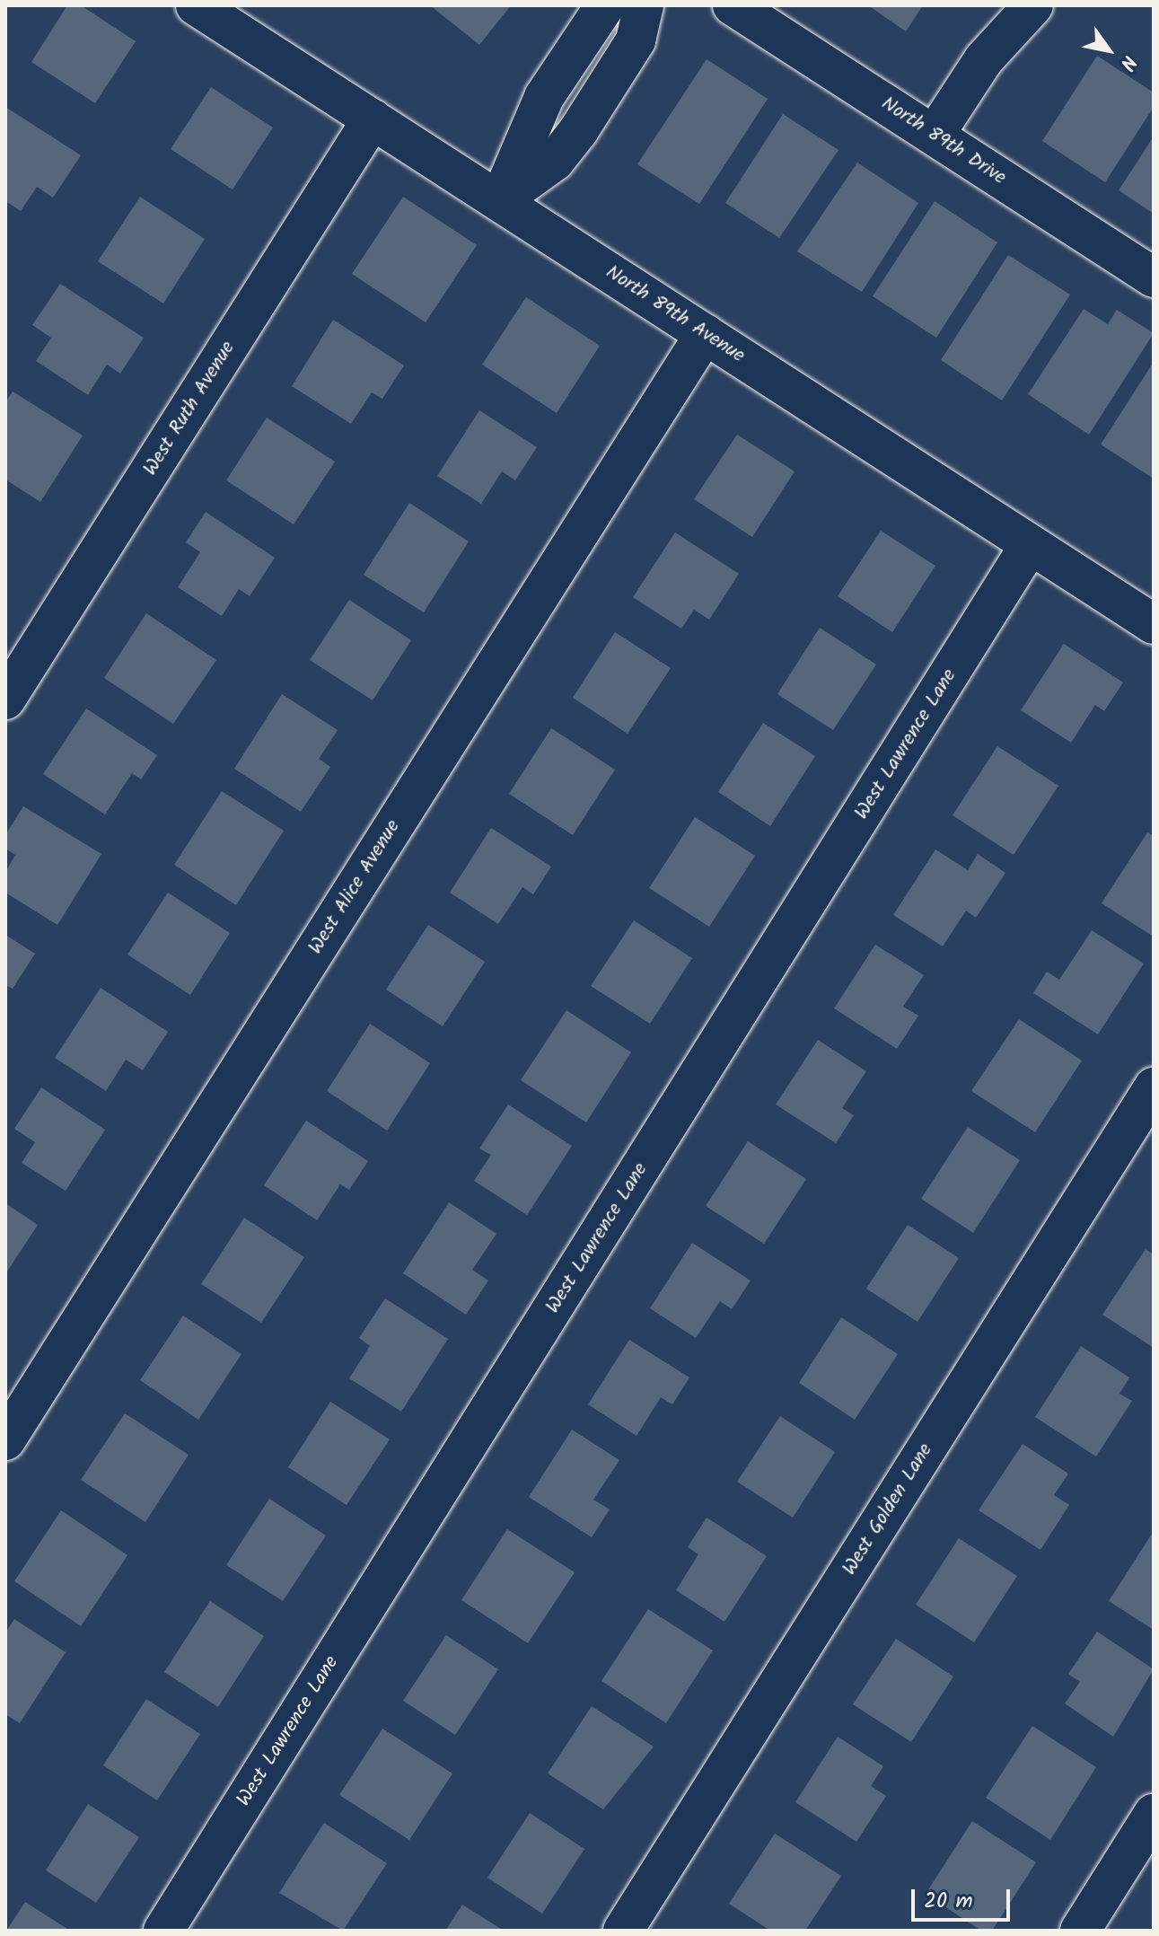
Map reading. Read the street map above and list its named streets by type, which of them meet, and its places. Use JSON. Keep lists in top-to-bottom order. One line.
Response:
{"streets":{"street":["North 89th Drive","North 89th Avenue","West Ruth Avenue","West Lawrence Lane","West Alice Avenue","West Golden Lane"]},"crossings":[["North 89th Avenue","West Ruth Avenue"],["North 89th Avenue","West Lawrence Lane"],["North 89th Avenue","West Alice Avenue"]],"scale_bar":"20 m","north":"bottom right"}
